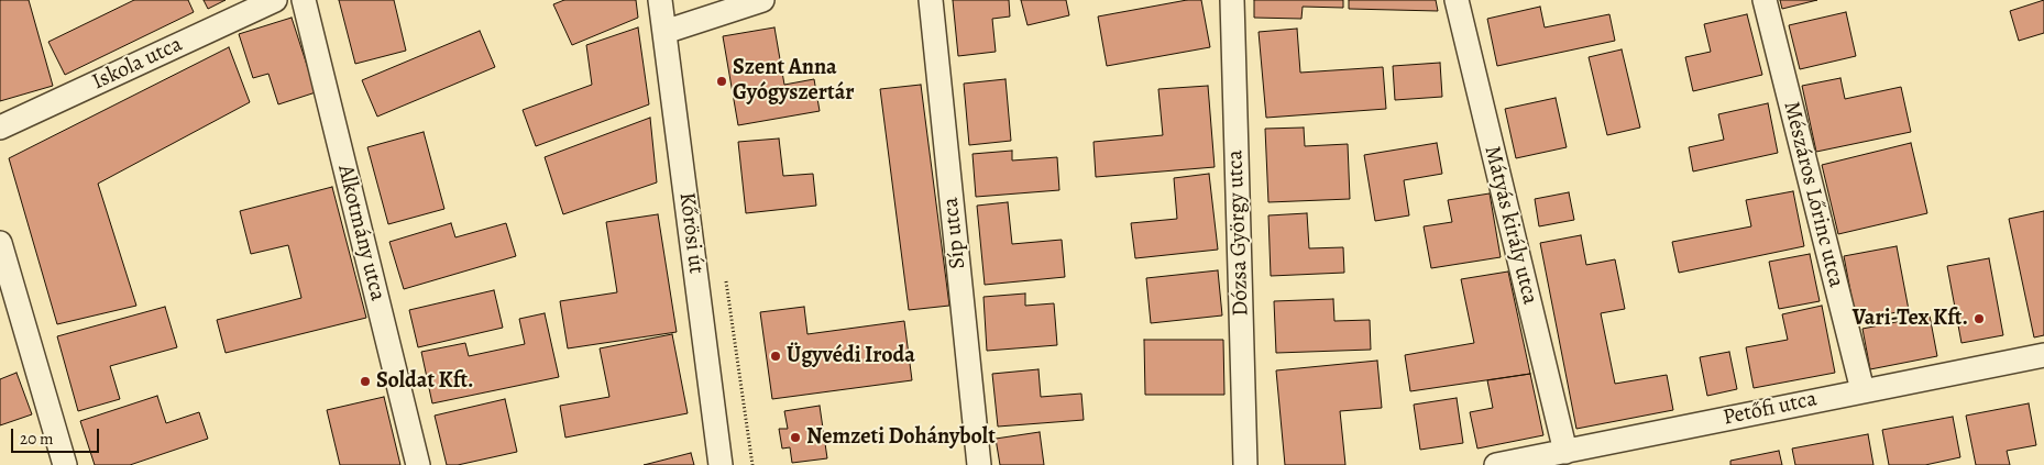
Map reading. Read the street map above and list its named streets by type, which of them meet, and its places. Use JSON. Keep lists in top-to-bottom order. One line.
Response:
{"streets":{"street":["Iskola utca","Mészáros Lőrinc utca","Mátyás király utca","Alkotmány utca","Kőrösi út","Síp utca","Dózsa György utca","Petőfi utca"]},"crossings":[["Mészáros Lőrinc utca","Petőfi utca"],["Mátyás király utca","Petőfi utca"]],"places":["Szent Anna Gyógyszertár","Vari-Tex Kft.","Ügyvédi Iroda","Soldat Kft.","Nemzeti Dohánybolt"],"scale_bar":"20 m"}
